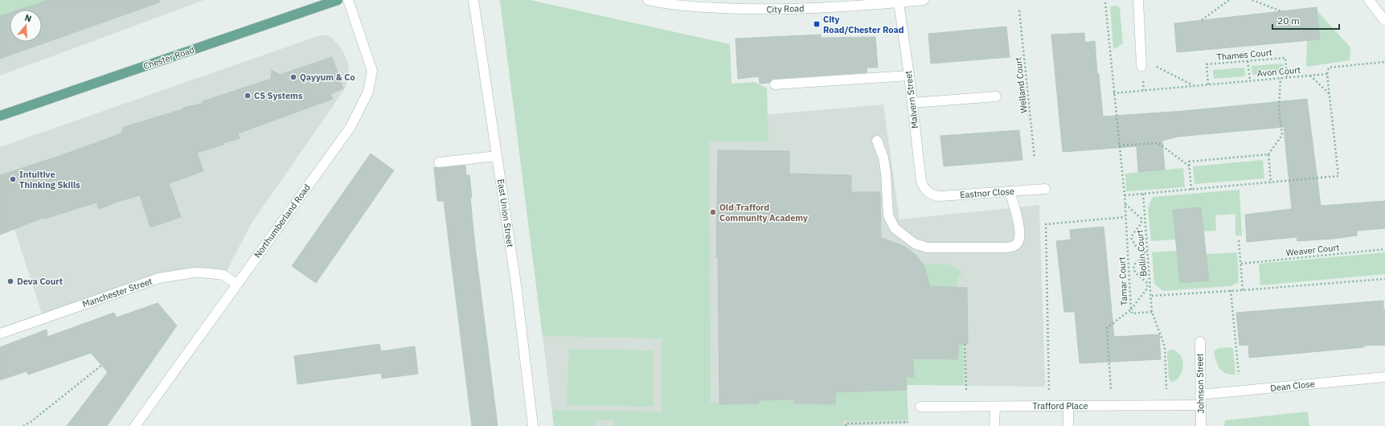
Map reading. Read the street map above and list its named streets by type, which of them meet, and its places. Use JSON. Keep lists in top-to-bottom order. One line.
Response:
{"streets":{"main road":["Chester Road"],"street":["City Road","Malvern Street","Eastnor Close","East Union Street","Northumberland Road","Manchester Street","Johnson Street","Dean Close","Trafford Place"],"path":["Thames Court","Avon Court","Welland Court","Weaver Court","Bollin Court","Tamar Court"]},"crossings":[["City Road","Malvern Street"],["Thames Court","Avon Court"],["Malvern Street","Eastnor Close"],["Northumberland Road","Manchester Street"],["Johnson Street","Dean Close"],["Johnson Street","Trafford Place"]],"places":{"transit":["City Road/Chester Road"],"other":["Qayyum & Co","CS Systems","Intuitive Thinking Skills","Old Trafford Community Academy","Deva Court"]},"scale_bar":"20 m","north":"top"}
